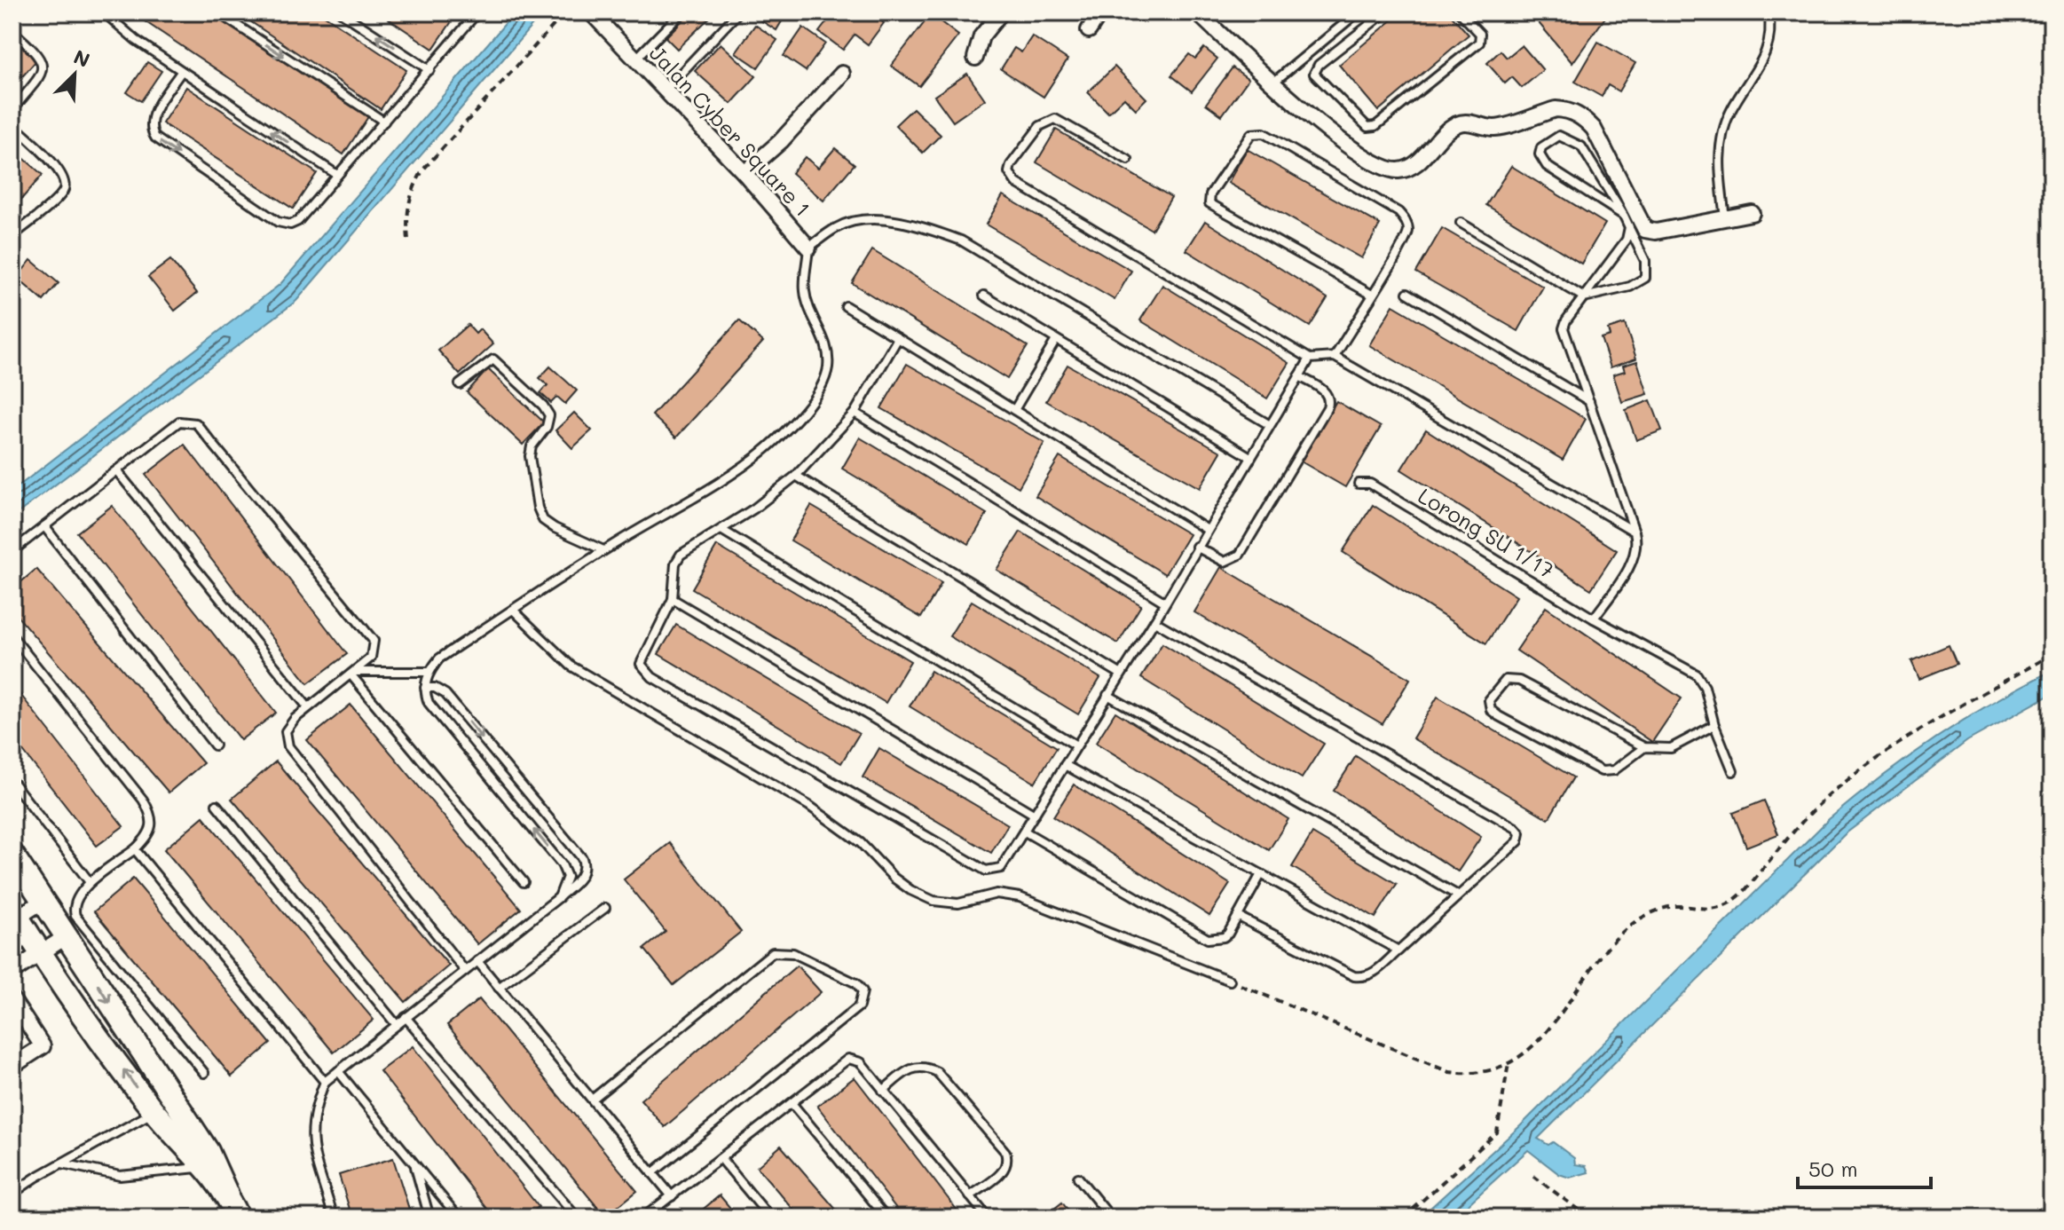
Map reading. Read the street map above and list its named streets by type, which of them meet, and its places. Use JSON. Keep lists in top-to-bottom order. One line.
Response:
{"streets":{"street":["Jalan Cyber Square 1"],"lane":["Lorong SU 1/17"]},"scale_bar":"50 m","north":"top right"}
